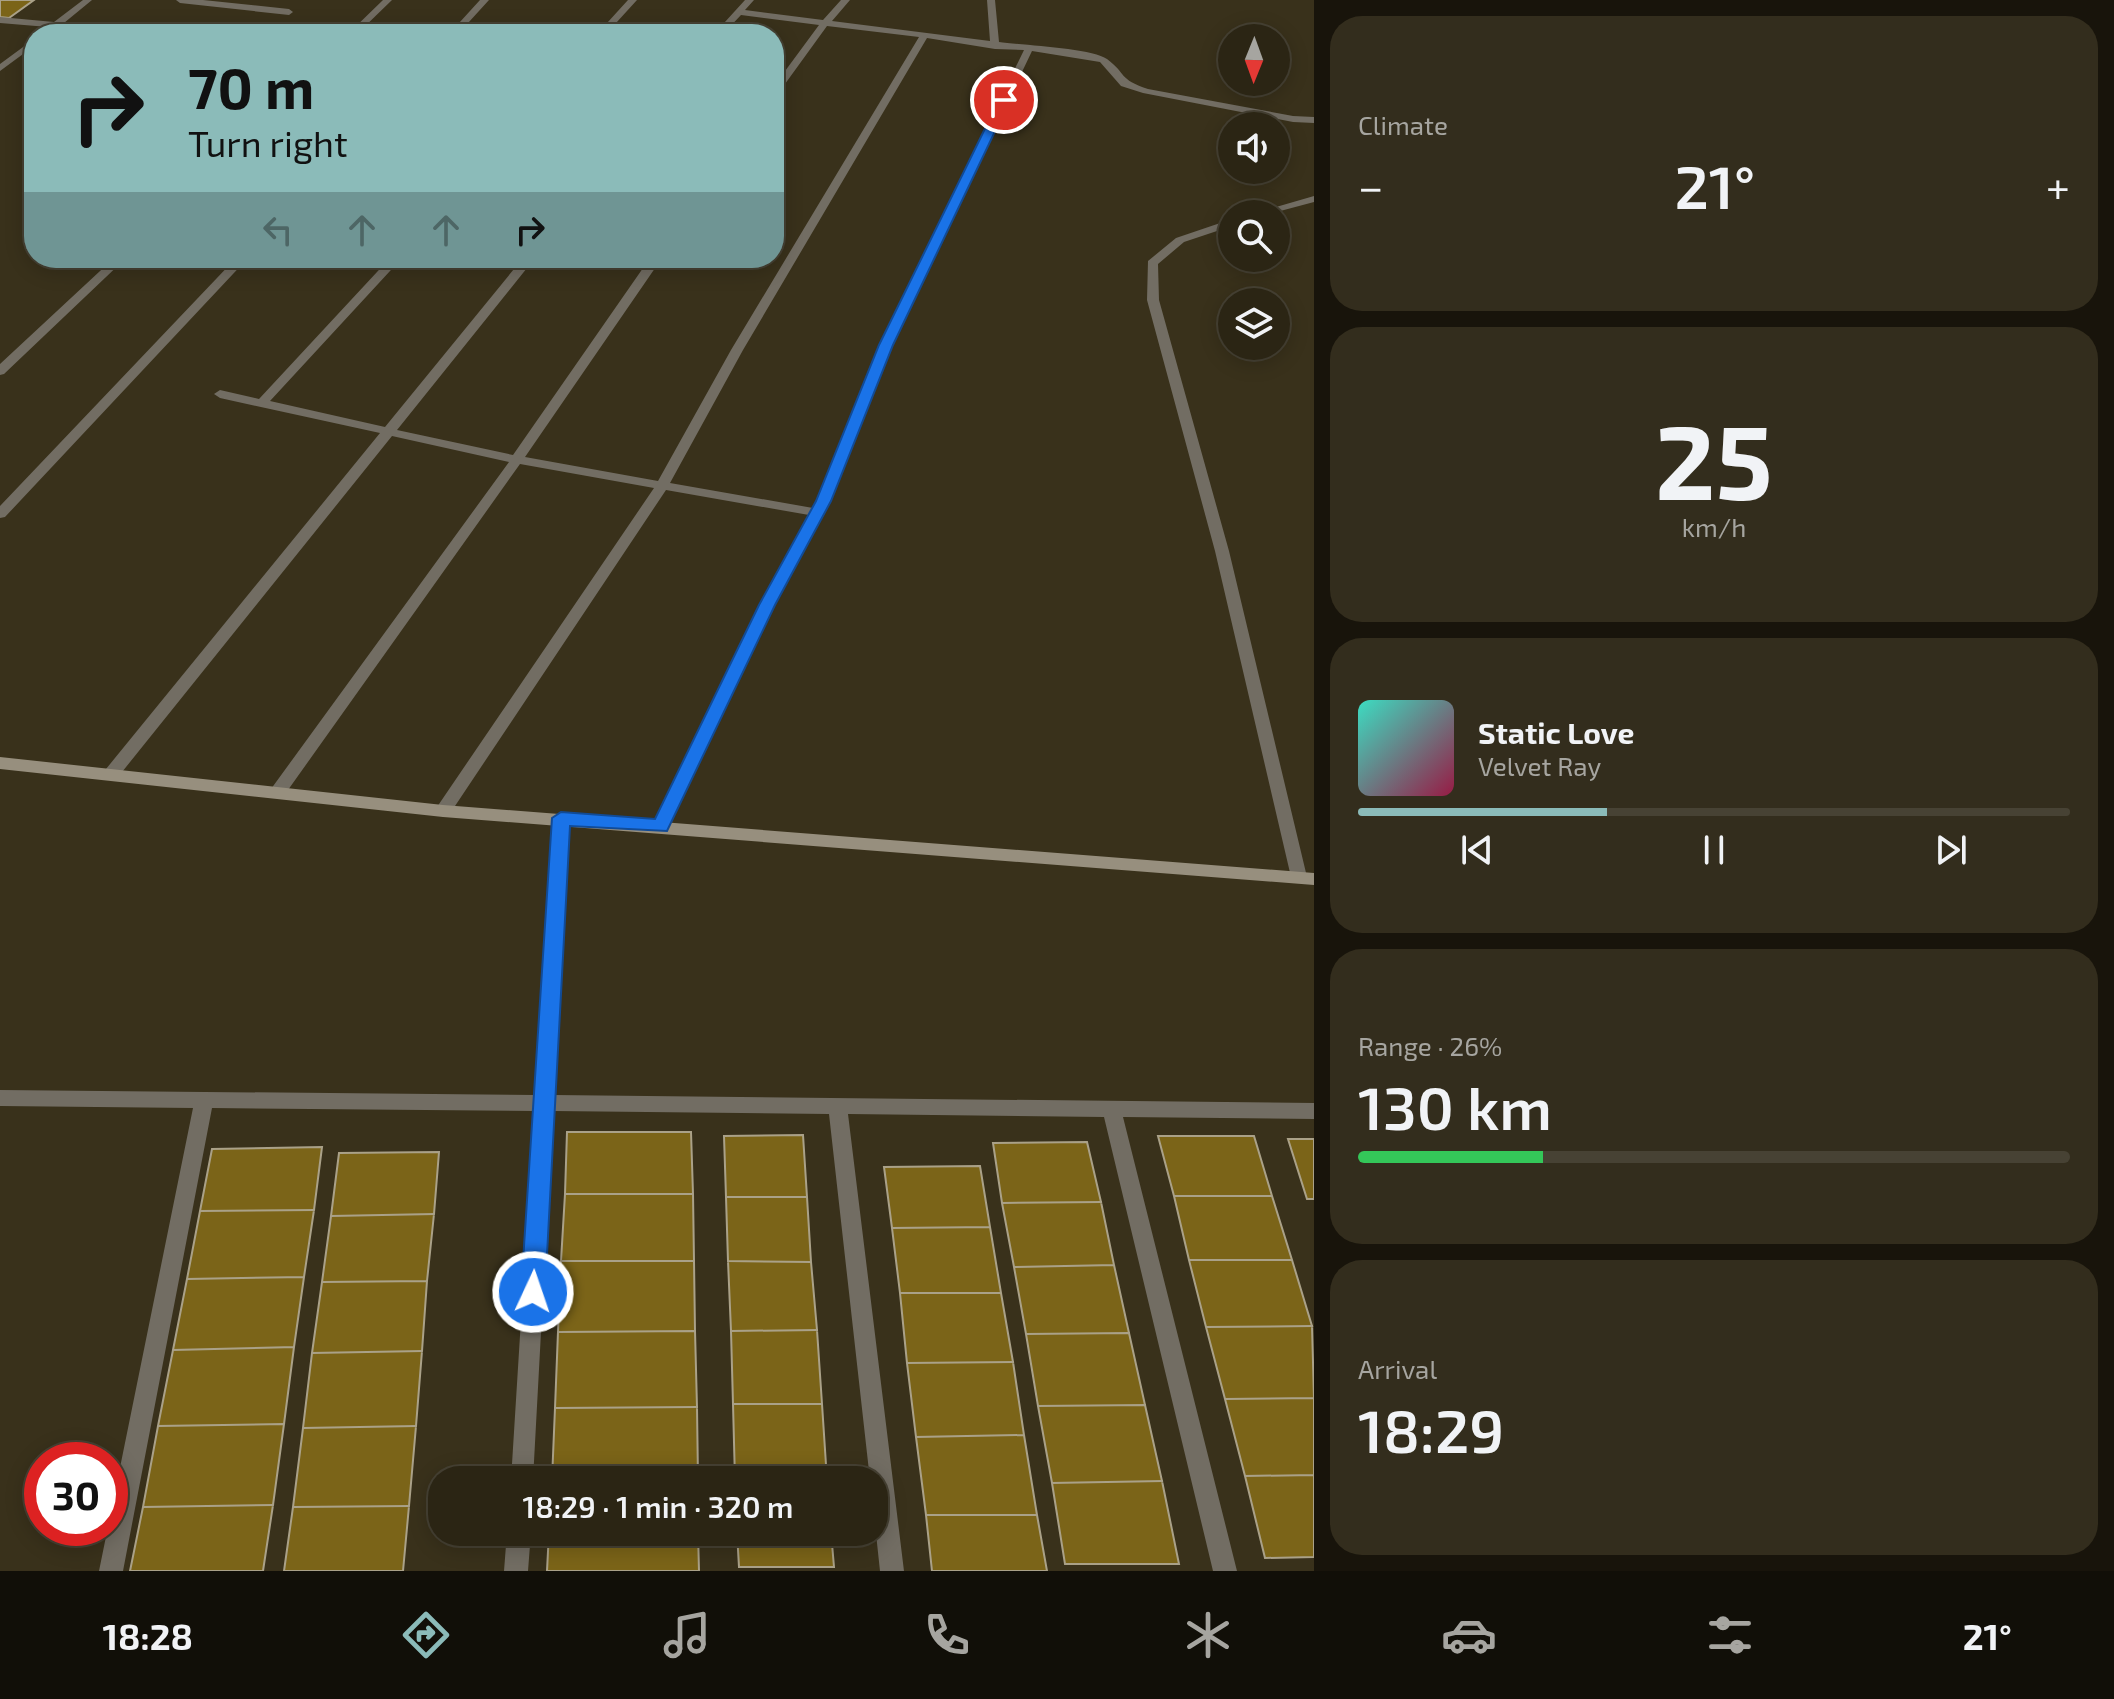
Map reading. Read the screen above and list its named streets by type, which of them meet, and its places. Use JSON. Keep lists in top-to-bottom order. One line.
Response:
{"north":"bottom","page":{"tile":["Climate",["25","km/h"],["Range · 26%","130 km"],["Arrival","18:29"]],"turn":["70 m","Turn right"],"heat":["−","21°","+"],"song":["Static Love","Velvet Ray"],"limit":"30","trip":"18:29 · 1 min · 320 m","tabs":["18:28","21°"]}}
